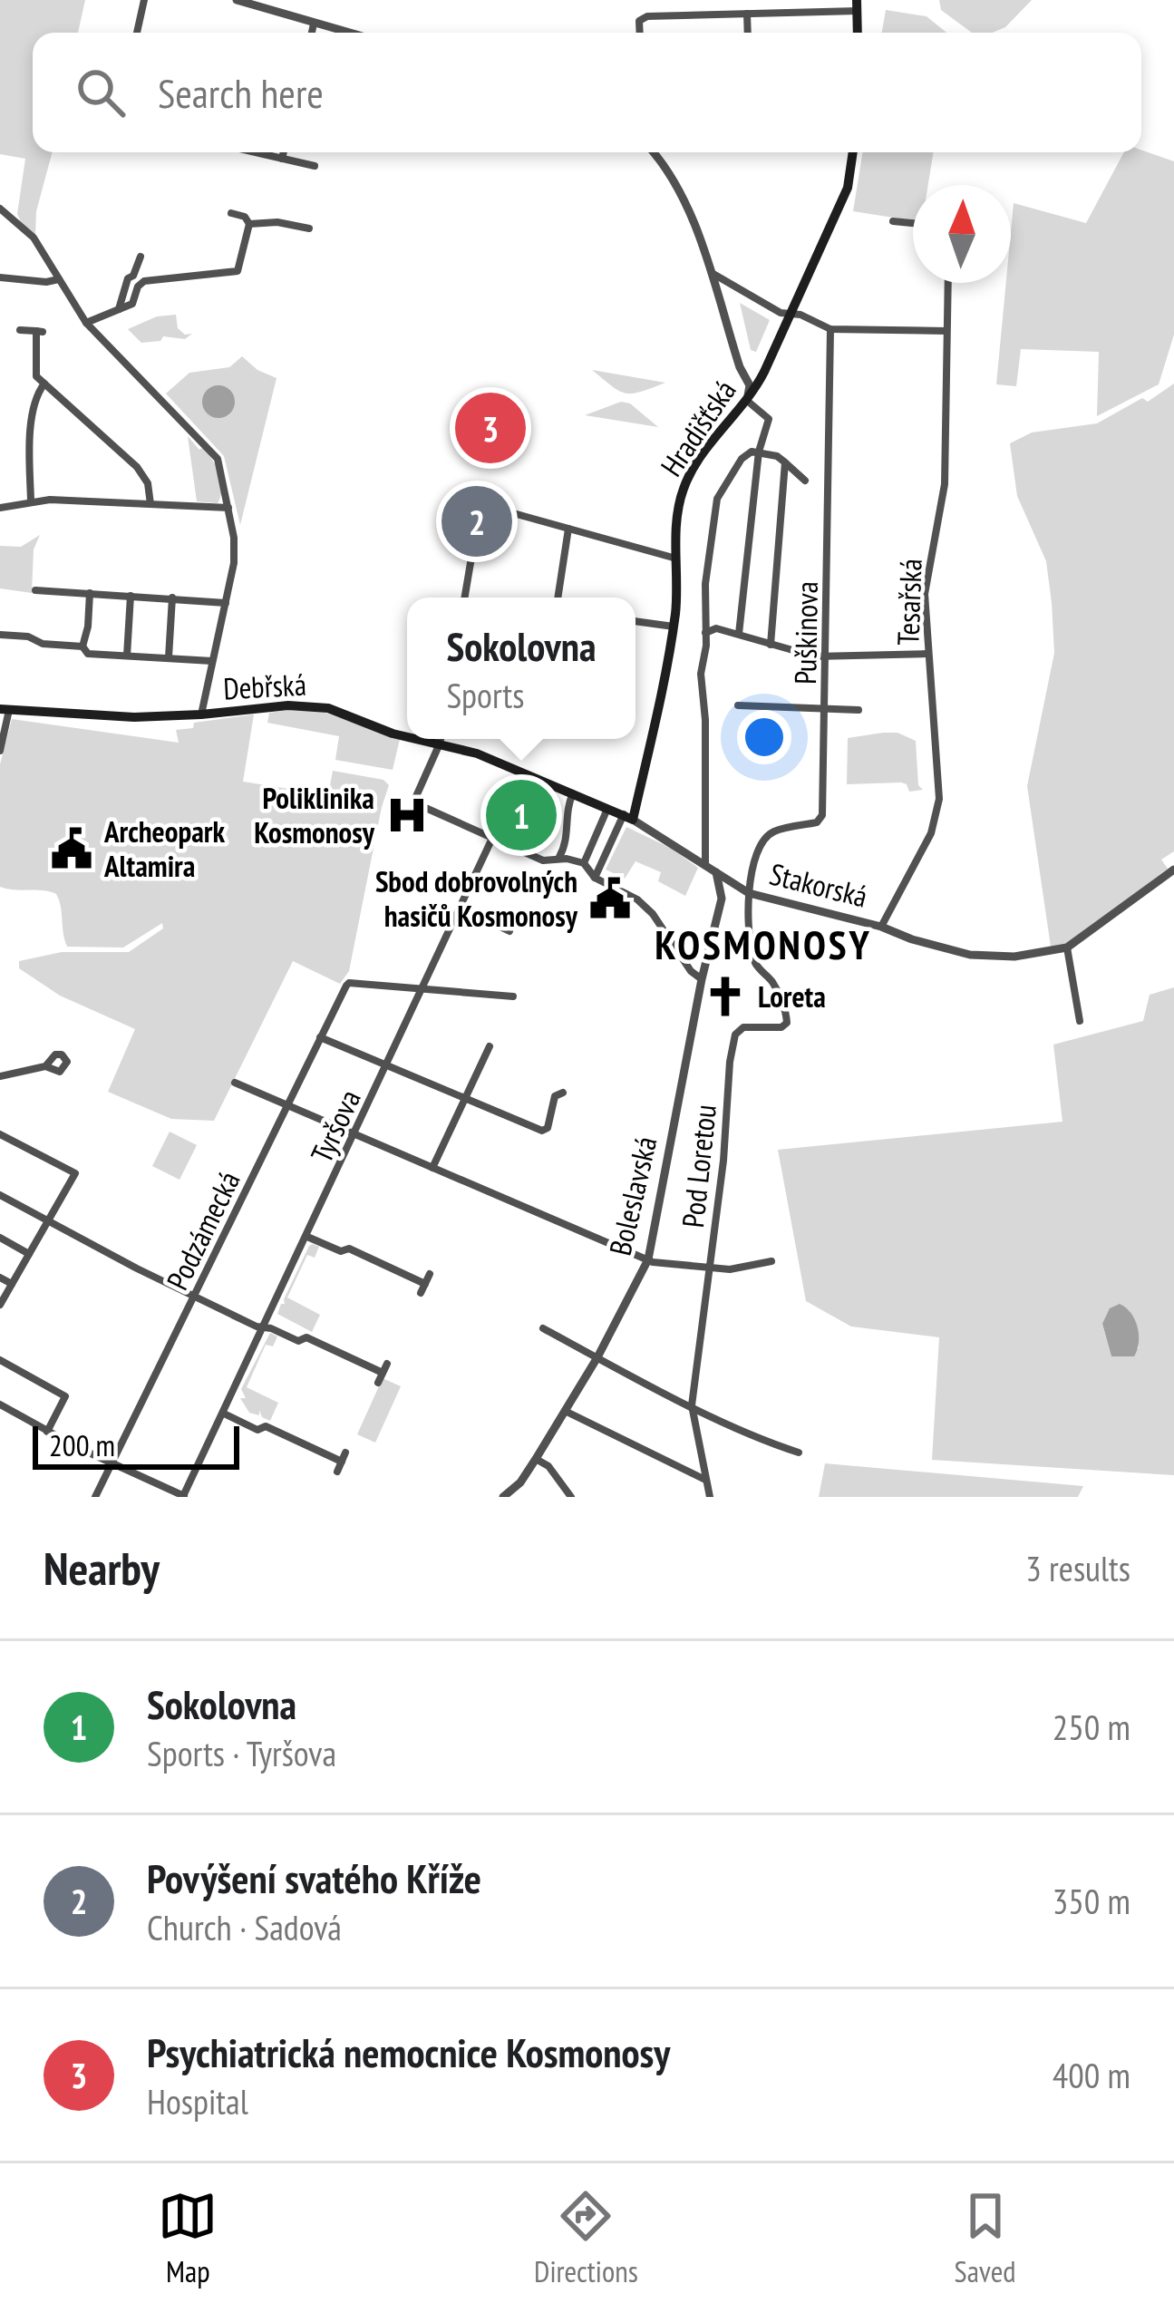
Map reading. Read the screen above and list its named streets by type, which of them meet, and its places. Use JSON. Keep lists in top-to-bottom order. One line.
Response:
{"streets":{"main road":["Hradišťská","Debřská"],"street":["Tesařská","Puškinova","Stakorská","Tyršova","Pod Loretou","Boleslavská","Podzámecká"]},"crossings":[["Hradišťská","Debřská"],["Tesařská","Stakorská"],["Puškinova","Stakorská"],["Puškinova","Pod Loretou"],["Debřská","Tyršova"],["Stakorská","Pod Loretou"],["Tyršova","Podzámecká"]],"districts":["KOSMONOSY"],"places":{"hospital":["Poliklinika Kosmonosy"],"public building":["Archeopark Altamira","Sbod dobrovolných hasičů Kosmonosy"],"church":["Loreta"]},"scale_bar":"200 m","north":"top","page":{"search":"Search here","pins":["3","2","1"],"popup":["Sokolovna","Sports"],"scale":"200 m","heading":["Nearby","3 results"],"list":[{"mark":"1","name":"Sokolovna","note":"Sports · Tyršova","value":"250 m"},{"mark":"2","name":"Povýšení svatého Kříže","note":"Church · Sadová","value":"350 m"},{"mark":"3","name":"Psychiatrická nemocnice Kosmonosy","note":"Hospital","value":"400 m"}],"nav":["Map","Directions","Saved"]}}
